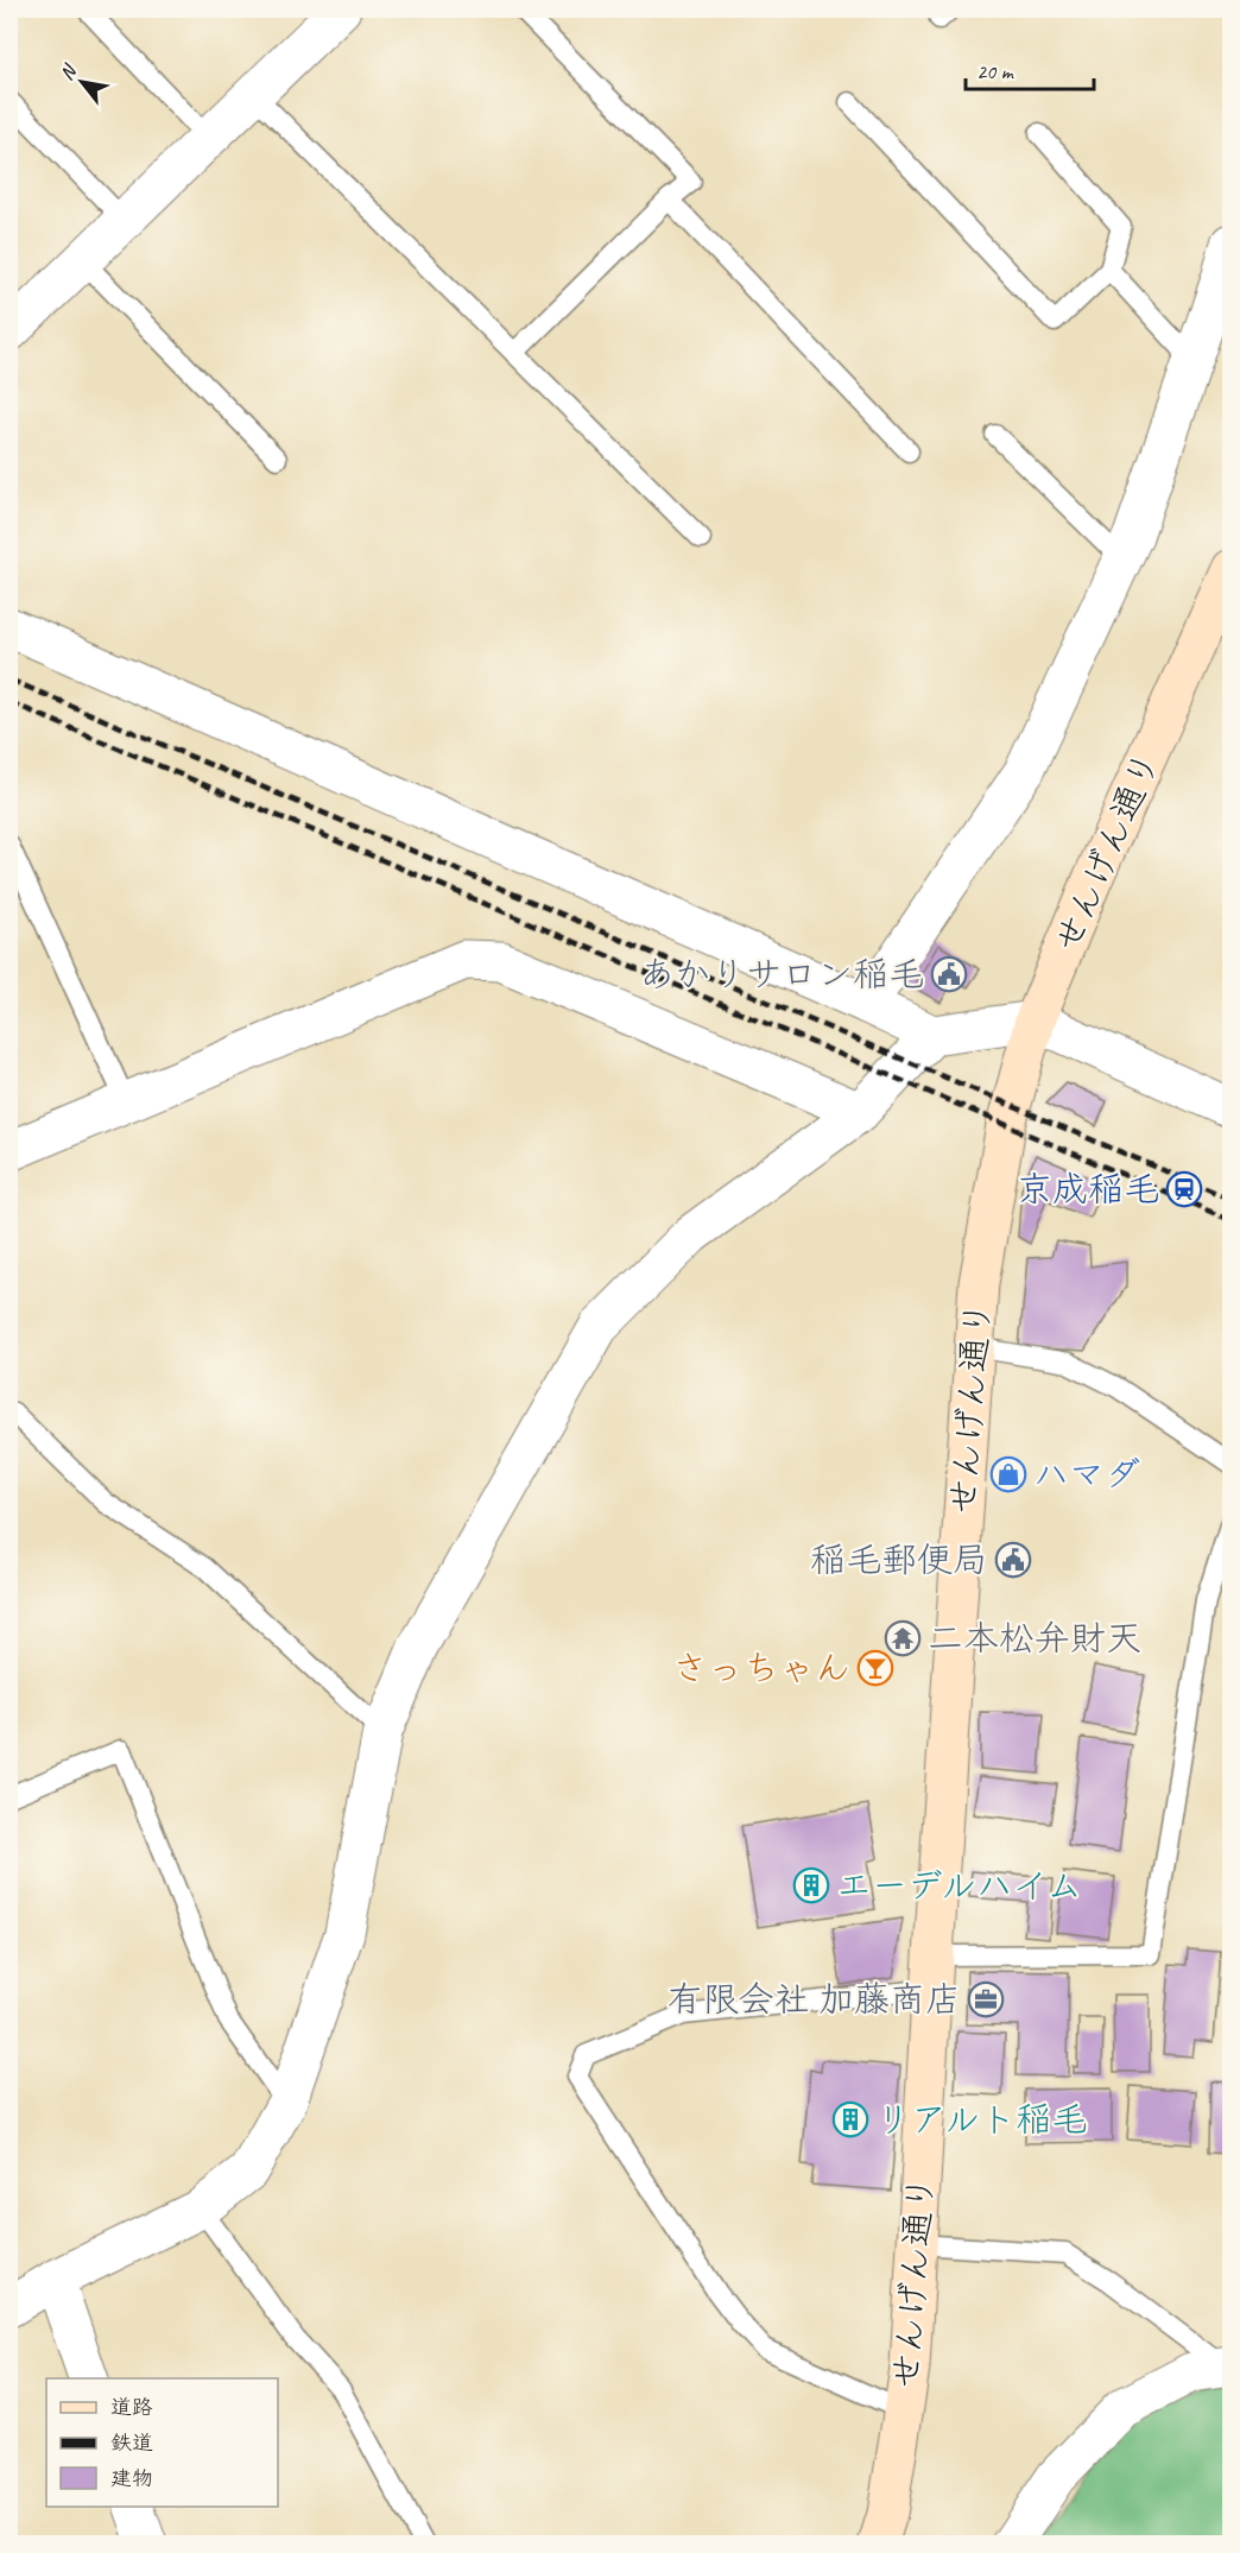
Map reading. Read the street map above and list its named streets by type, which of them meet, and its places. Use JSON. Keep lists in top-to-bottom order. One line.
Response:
{"streets":{"main road":["せんげん通り"]},"places":{"public building":["あかりサロン稲毛","稲毛郵便局"],"station":["京成稲毛"],"shop":["ハマダ"],"temple":["二本松弁財天"],"bar":["さっちゃん"],"building":["エーデルハイム","リアルト稲毛"],"office":["有限会社 加藤商店"]},"legend":["道路","鉄道","建物"],"scale_bar":"20 m","north":"top left"}
